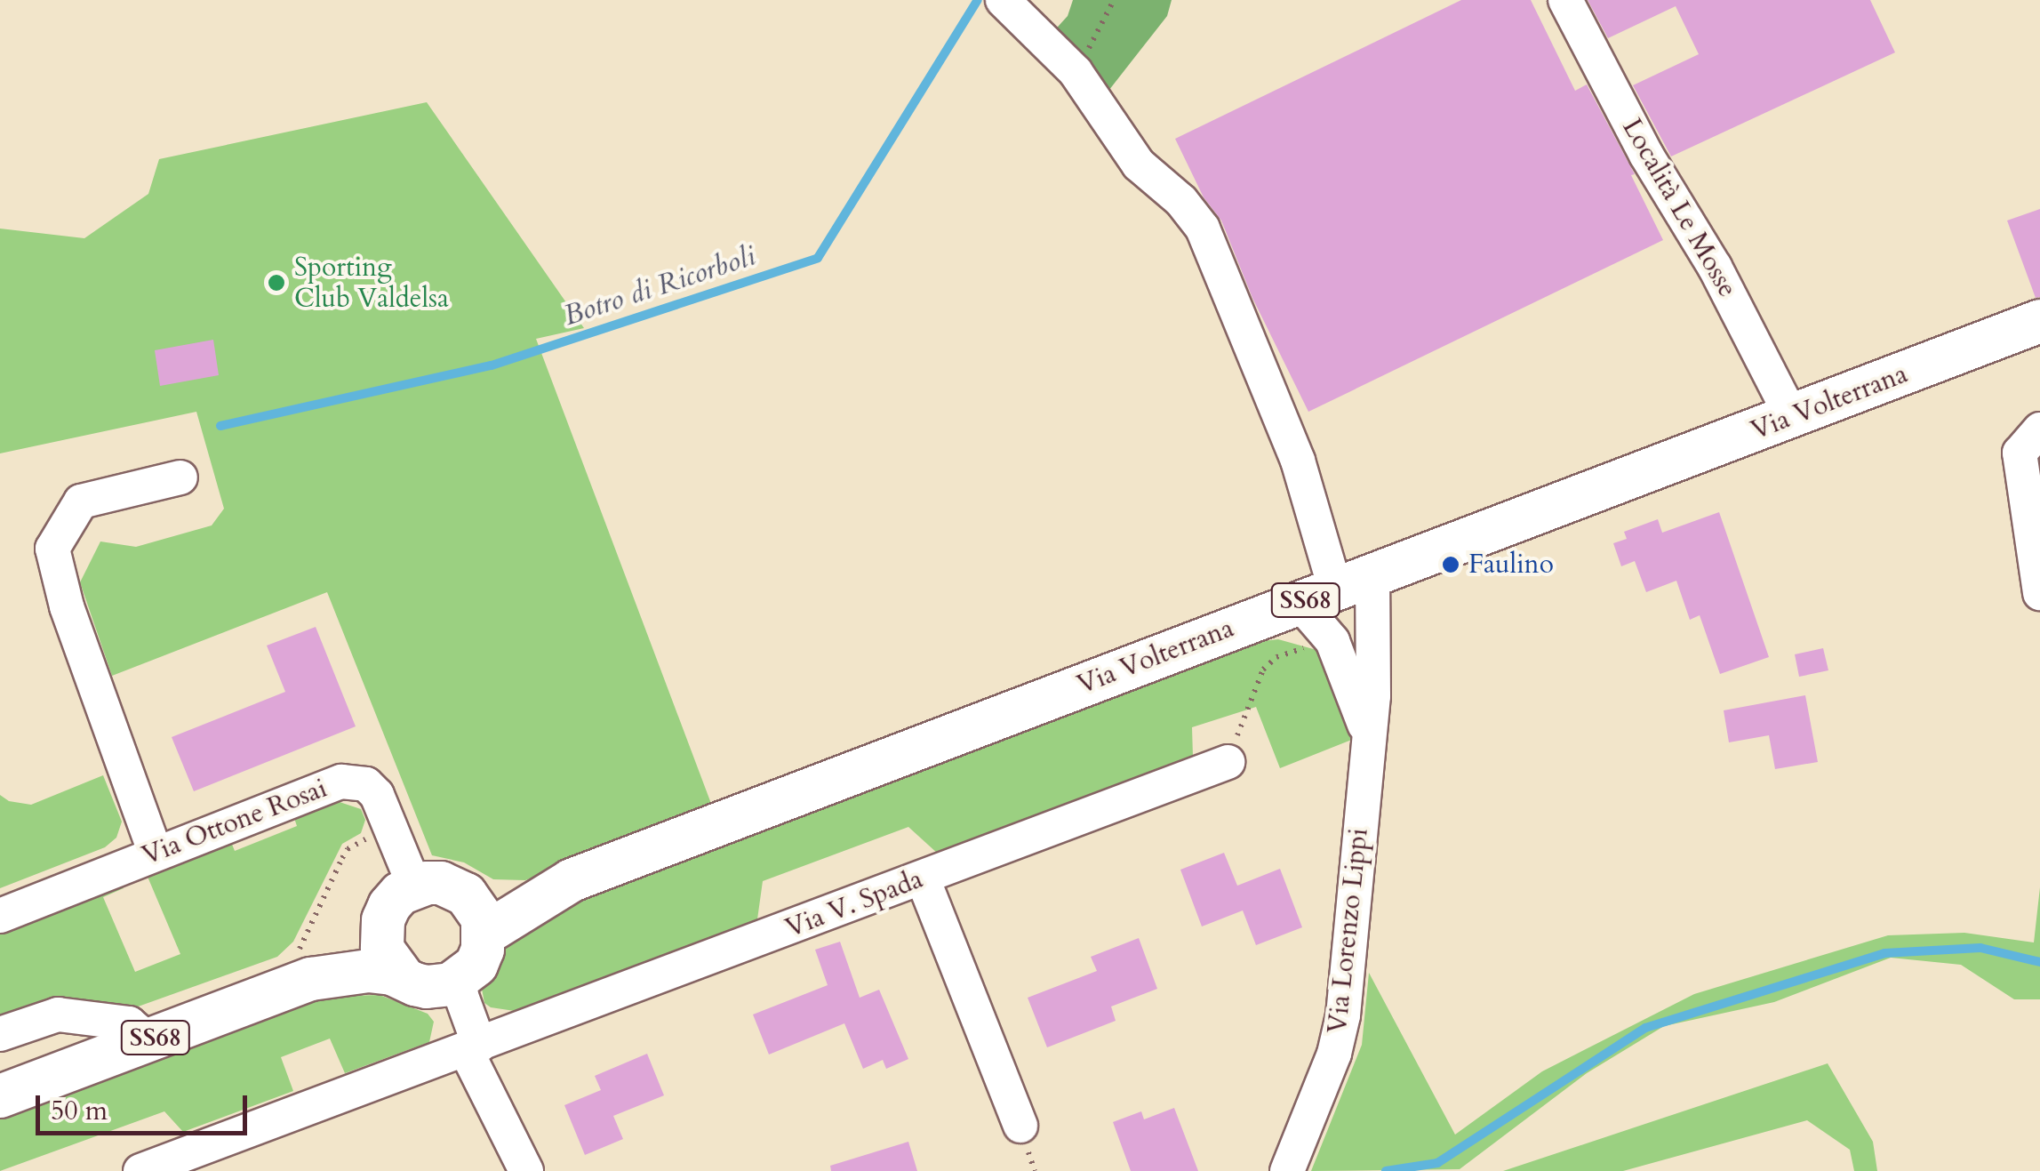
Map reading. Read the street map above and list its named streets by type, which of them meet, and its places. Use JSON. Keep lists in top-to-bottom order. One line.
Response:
{"streets":{"main road":["Via Volterrana","SS68"],"street":["Località Le Mosse","Via Ottone Rosai","Via V. Spada","Via Lorenzo Lippi"]},"crossings":[["Località Le Mosse","Via Volterrana"],["Via Volterrana","SS68"],["Via Volterrana","Via Ottone Rosai"],["Via Volterrana","Via Lorenzo Lippi"],["SS68","Via Ottone Rosai"]],"water":["Botro di Ricorboli"],"places":["Sporting Club Valdelsa","Faulino"],"scale_bar":"50 m"}
